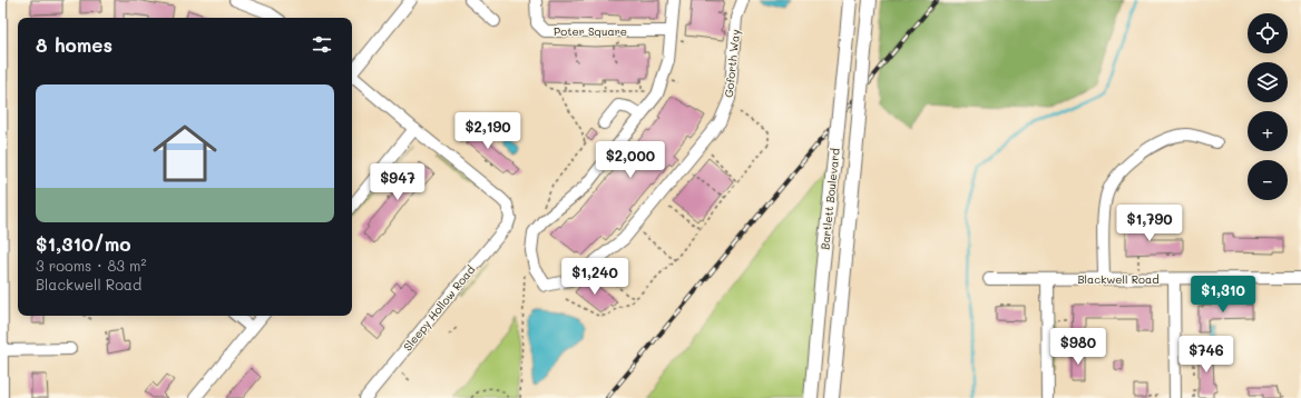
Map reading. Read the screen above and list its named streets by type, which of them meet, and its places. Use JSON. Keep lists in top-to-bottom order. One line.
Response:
{"streets":{"main road":["Bartlett Boulevard"],"street":["Poter Square","Goforth Way","Blackwell Road","Sleepy Hollow Road"]},"page":{"map_buttons":["+","−"],"heading":"8 homes","list":[{"name":"$1,310/mo","note":"3 rooms · 83 m² · Blackwell Road"}],"price":["$2,190","$2,000","$947","$1,790","$1,240","$1,310","$980","$746"]}}
